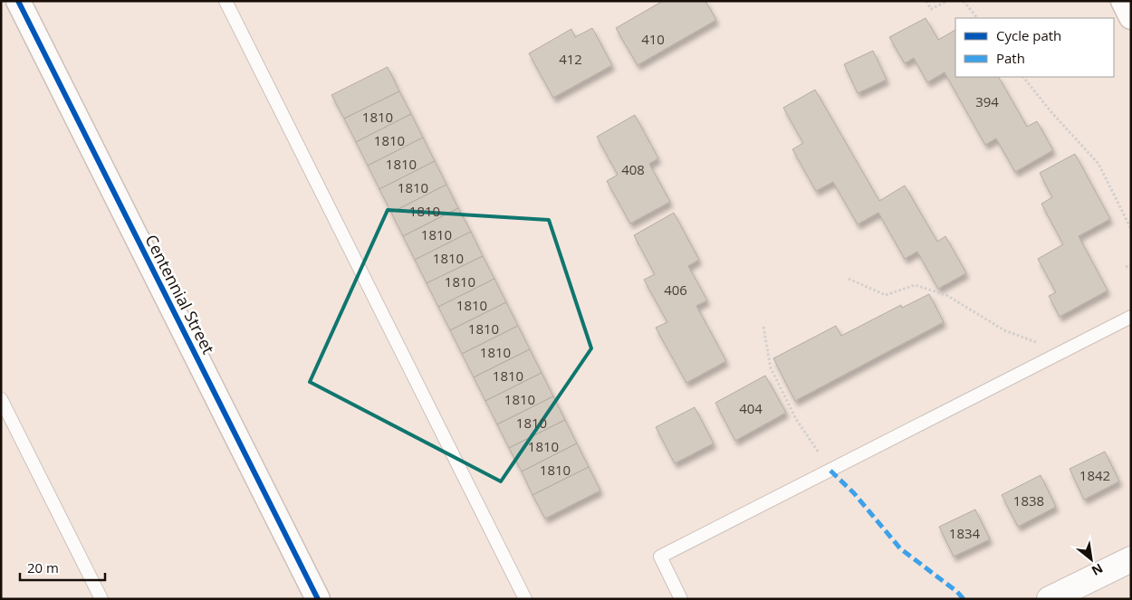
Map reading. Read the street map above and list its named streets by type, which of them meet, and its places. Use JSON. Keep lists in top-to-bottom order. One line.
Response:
{"streets":{"street":["Centennial Street"]},"house_numbers":["410","412","394","1810","1810","1810","408","1810","1810","1810","1810","1810","406","1810","1810","1810","1810","1810","404","1810","1810","1810","1842","1838","1834"],"legend":["Cycle path","Path"],"scale_bar":"20 m","north":"bottom right"}
